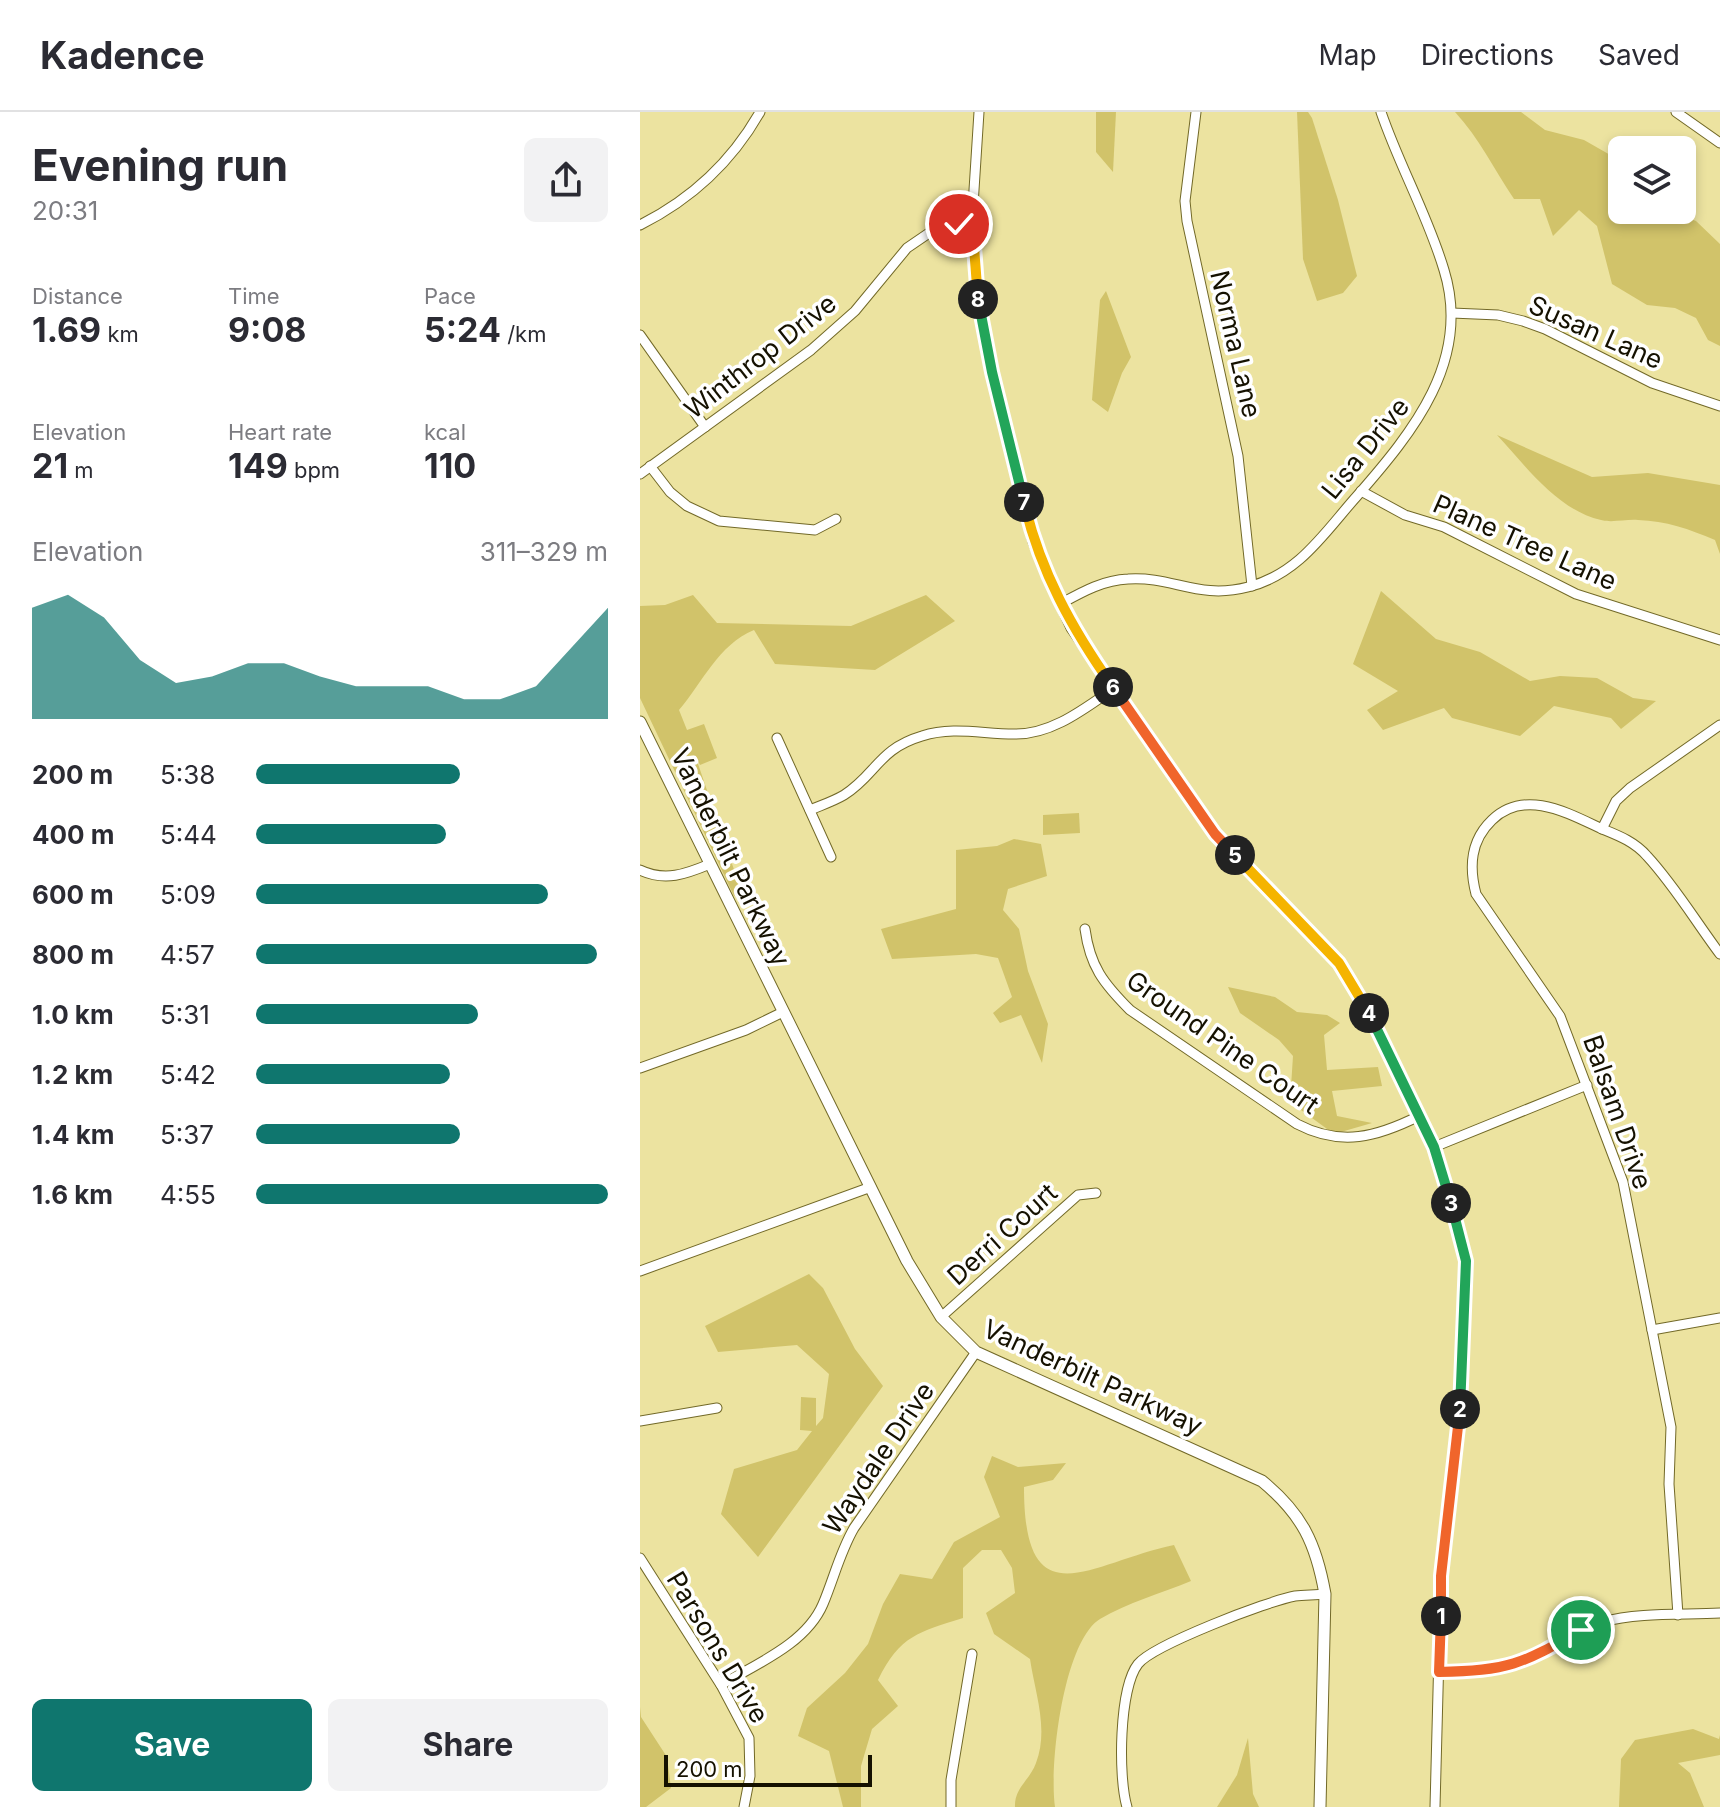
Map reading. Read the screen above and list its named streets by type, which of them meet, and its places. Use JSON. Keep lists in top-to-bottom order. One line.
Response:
{"streets":{"main road":["Vanderbilt Parkway"],"street":["Susan Lane","Norma Lane","Winthrop Drive","Lisa Drive","Plane Tree Lane","Ground Pine Court","Balsam Drive","Derri Court","Waydale Drive","Parsons Drive"]},"crossings":[["Susan Lane","Lisa Drive"],["Norma Lane","Lisa Drive"],["Lisa Drive","Plane Tree Lane"],["Vanderbilt Parkway","Derri Court"],["Vanderbilt Parkway","Waydale Drive"],["Waydale Drive","Parsons Drive"]],"scale_bar":"200 m","page":{"header":"Kadence","nav":["Map","Directions","Saved"],"heading":["Evening run","20:31"],"stats":[["Distance","1.69 km"],["Time","9:08"],["Pace","5:24 /km"],["Elevation","21 m"],["Heart rate","149 bpm"],["kcal","110"]],"pins":["8","7","6","5","4","3","2","1"],"chart":["Elevation","311–329 m"],"list":[{"name":"200 m","note":"5:38"},{"name":"400 m","note":"5:44"},{"name":"600 m","note":"5:09"},{"name":"800 m","note":"4:57"},{"name":"1.0 km","note":"5:31"},{"name":"1.2 km","note":"5:42"},{"name":"1.4 km","note":"5:37"},{"name":"1.6 km","note":"4:55"}],"buttons":["Save","Share"],"scale":"200 m"}}
